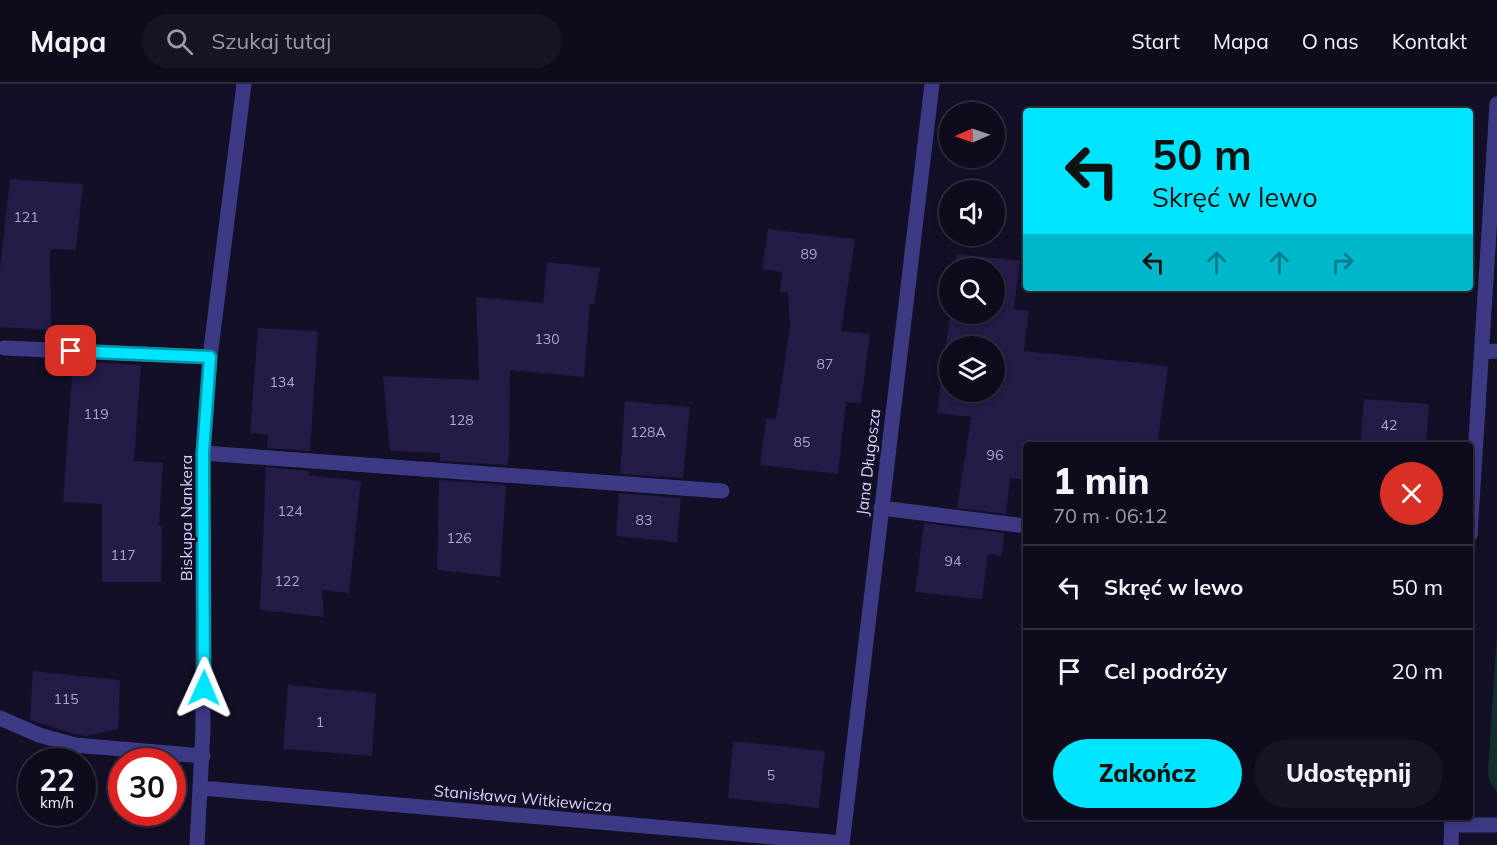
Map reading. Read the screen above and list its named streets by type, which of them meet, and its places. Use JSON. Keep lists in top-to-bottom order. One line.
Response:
{"streets":{"street":["Jana Długosza","Biskupa Nankera","Stanisława Witkiewicza"]},"crossings":[["Jana Długosza","Stanisława Witkiewicza"],["Biskupa Nankera","Stanisława Witkiewicza"]],"house_numbers":["121","89","130","87","134","119","128","42","128A","85","96","124","83","126","117","94","122","115","1","5"],"north":"left","page":{"header":"Mapa","search":"Szukaj tutaj","nav":["Start","Mapa","O nas","Kontakt"],"turn":["50 m","Skręć w lewo"],"heading":["1 min","70 m · 06:12"],"list":[{"name":"Skręć w lewo","value":"50 m"},{"name":"Cel podróży","value":"20 m"}],"buttons":["Zakończ","Udostępnij"],"speed":"22 km/h","limit":"30"}}
